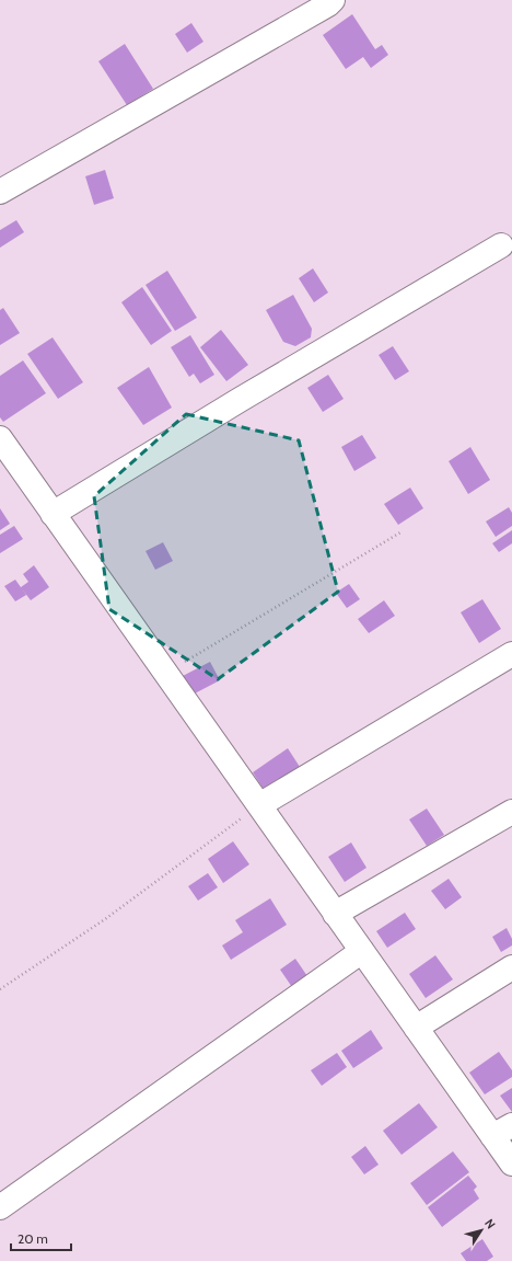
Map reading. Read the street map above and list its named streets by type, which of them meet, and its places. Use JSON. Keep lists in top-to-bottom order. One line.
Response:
{"scale_bar":"20 m","north":"top right"}
